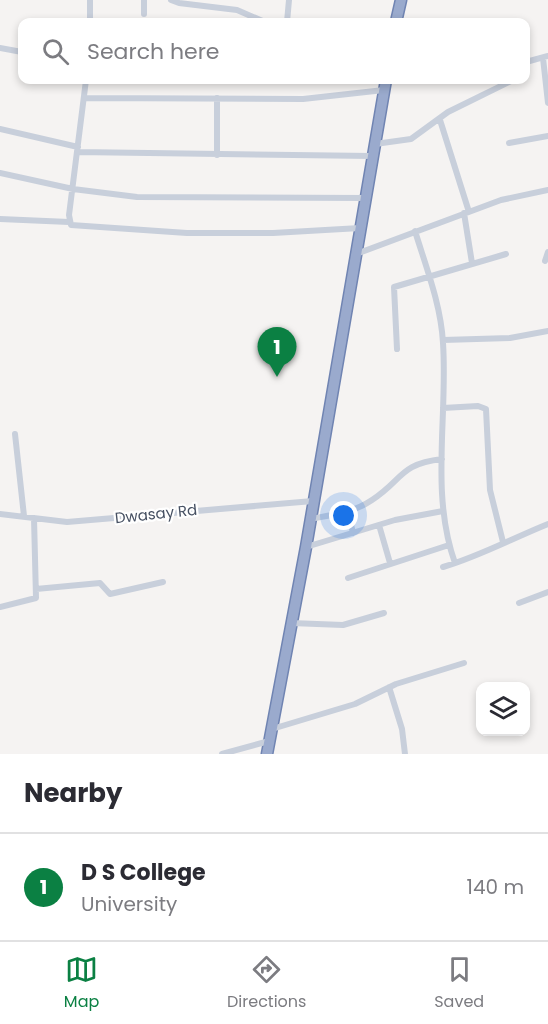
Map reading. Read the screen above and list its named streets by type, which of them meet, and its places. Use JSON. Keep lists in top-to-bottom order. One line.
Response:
{"streets":{"street":["Dwasay Rd"]},"page":{"search":"Search here","pins":"1","heading":"Nearby","list":[{"mark":"1","name":"D S College","note":"University","value":"140 m"}],"nav":["Map","Directions","Saved"]}}
